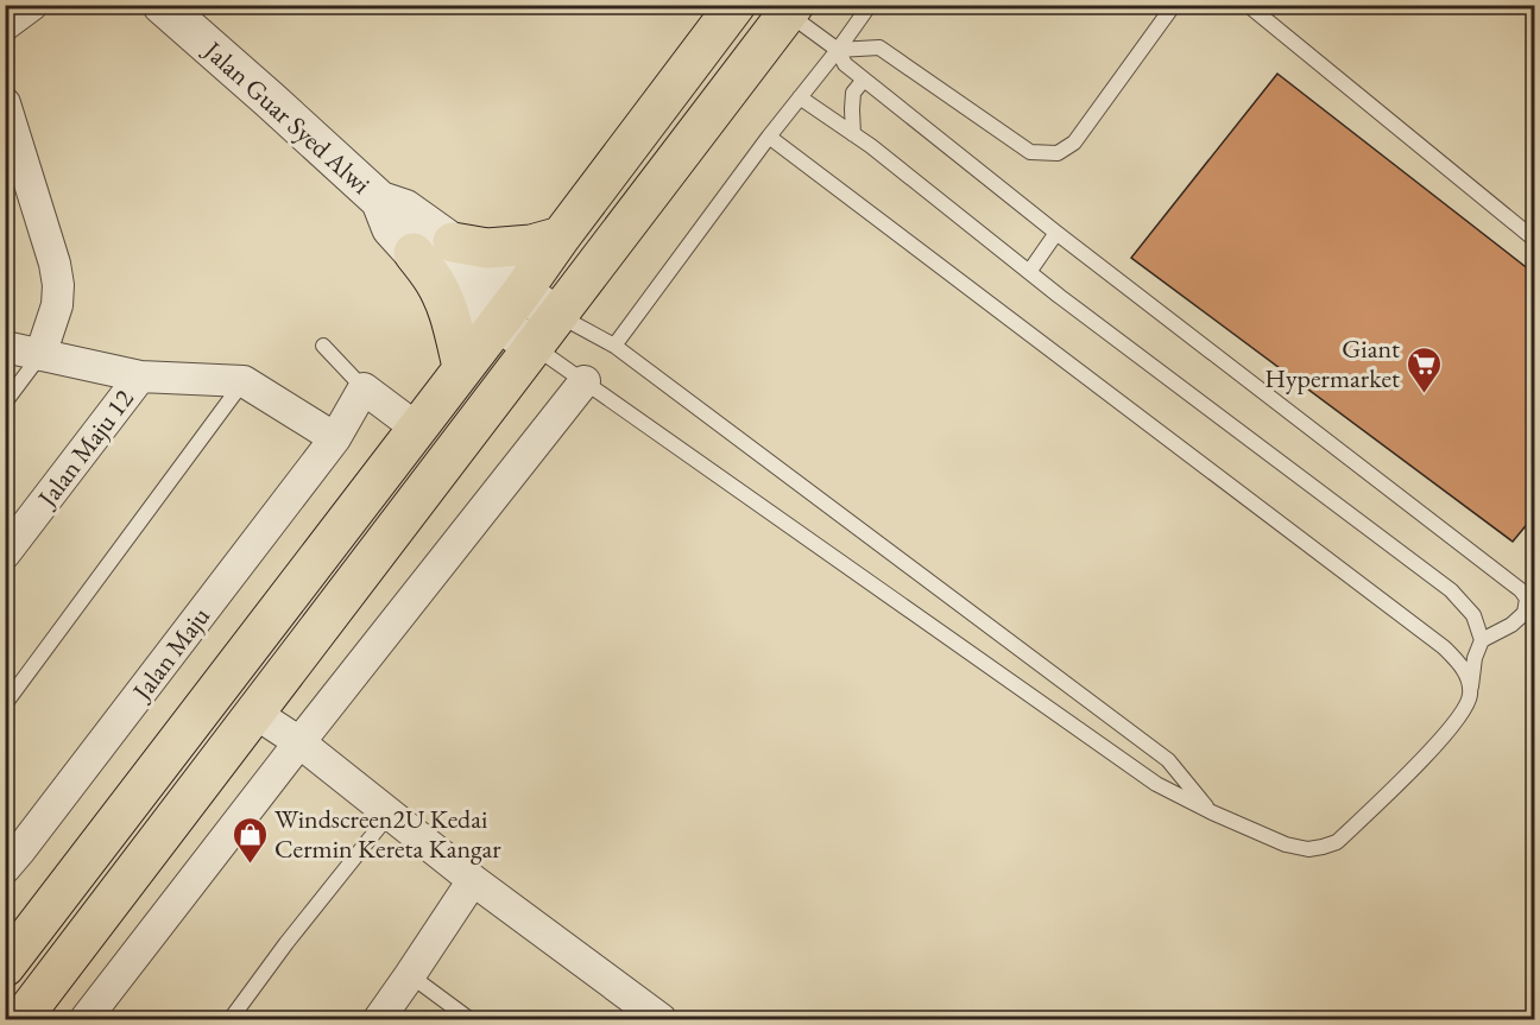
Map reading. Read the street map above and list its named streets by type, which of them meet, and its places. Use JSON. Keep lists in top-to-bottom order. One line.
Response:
{"streets":{"street":["Jalan Guar Syed Alwi","Jalan Maju 12","Jalan Maju"]},"places":{"supermarket":["Giant Hypermarket"],"shop":["Windscreen2U Kedai Cermin Kereta Kangar"]}}
